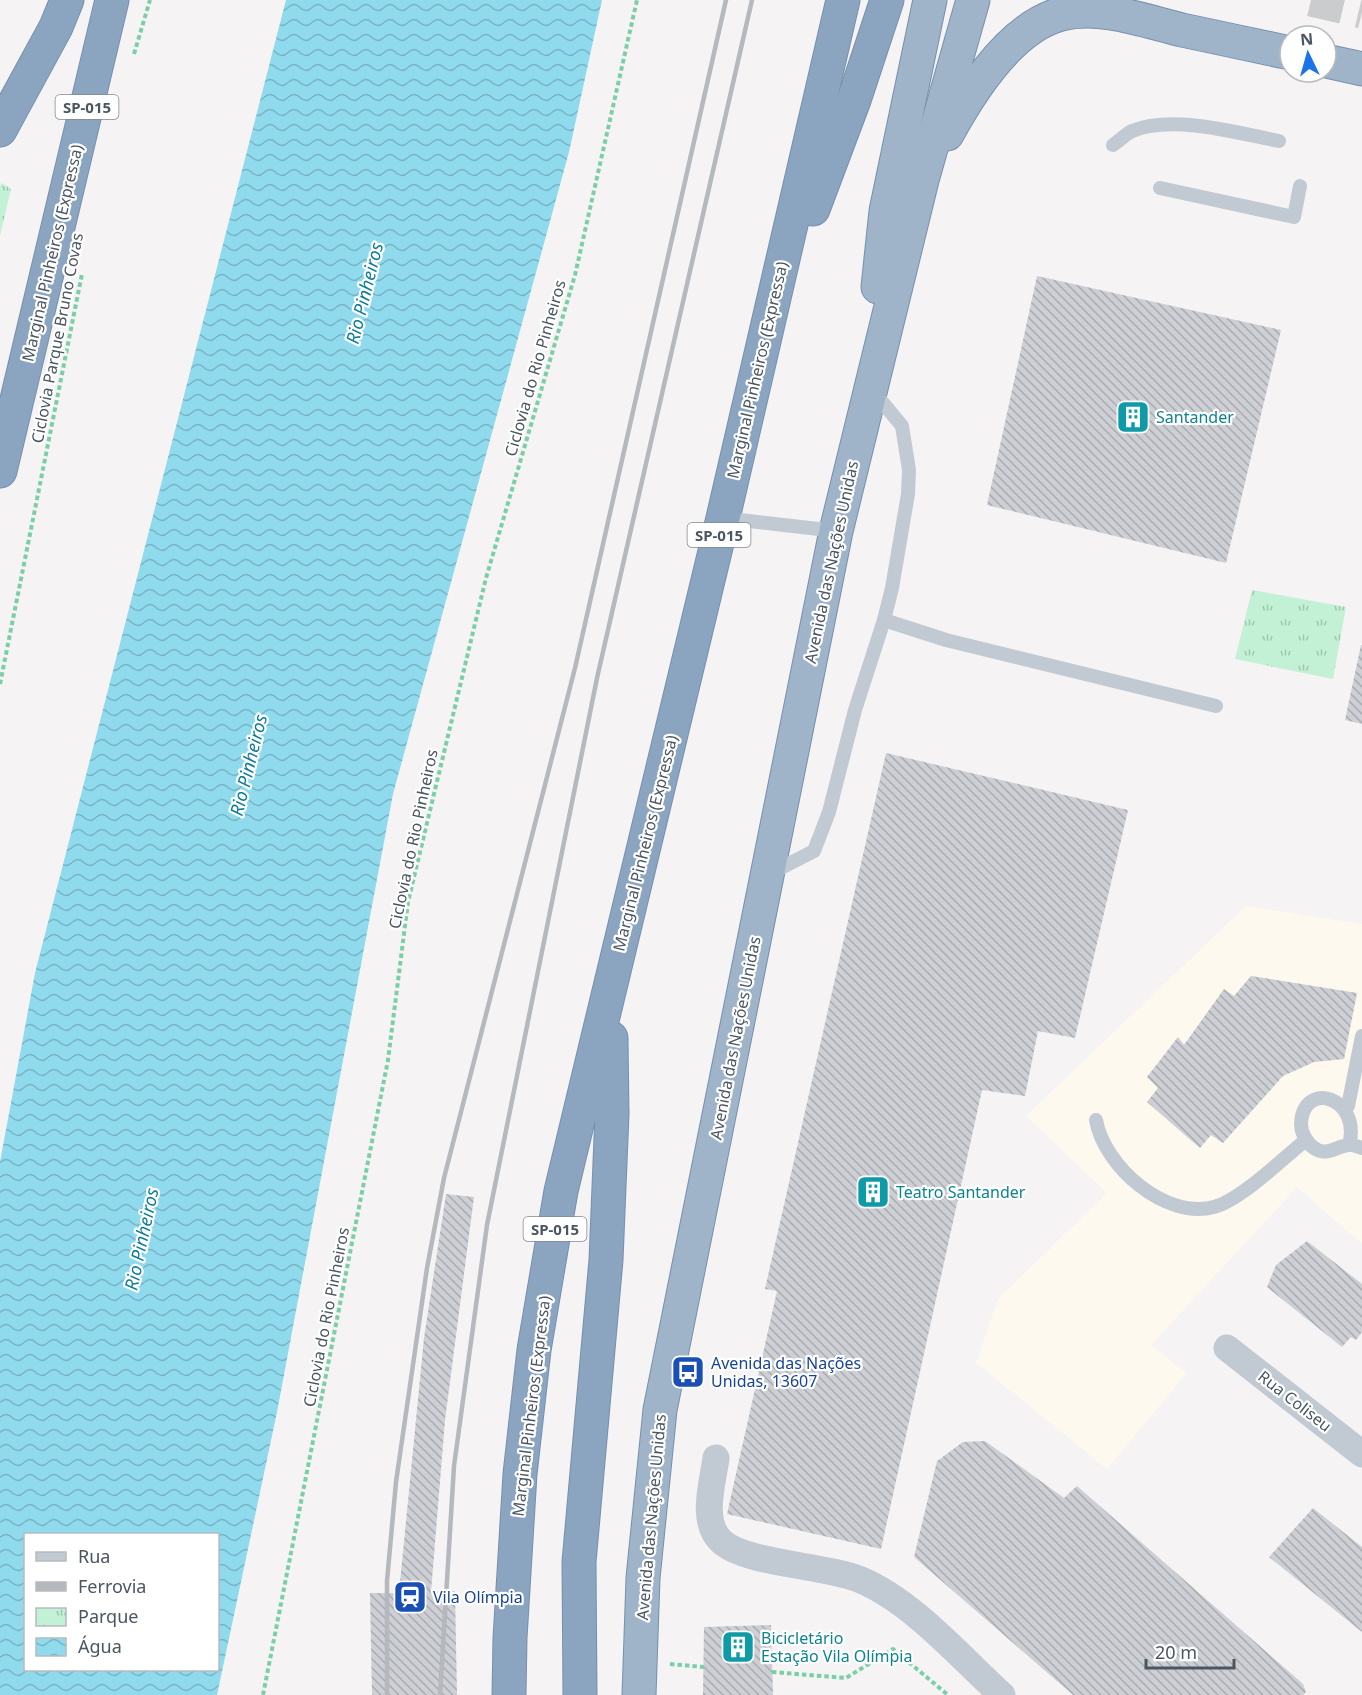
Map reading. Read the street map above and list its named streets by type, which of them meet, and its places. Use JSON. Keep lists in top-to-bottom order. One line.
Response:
{"streets":{"highway":["SP-015","Marginal Pinheiros (Expressa)","Avenida das Nações Unidas"],"street":["Rua Coliseu"],"path":["Ciclovia Parque Bruno Covas","Ciclovia do Rio Pinheiros"]},"water":["Rio Pinheiros"],"places":{"building":["Santander","Teatro Santander","Bicicletário Estação Vila Olímpia"],"bus stop":["Avenida das Nações Unidas, 13607"],"station":["Vila Olímpia"]},"legend":["Rua","Ferrovia","Parque","Água"],"scale_bar":"20 m","north":"top"}
